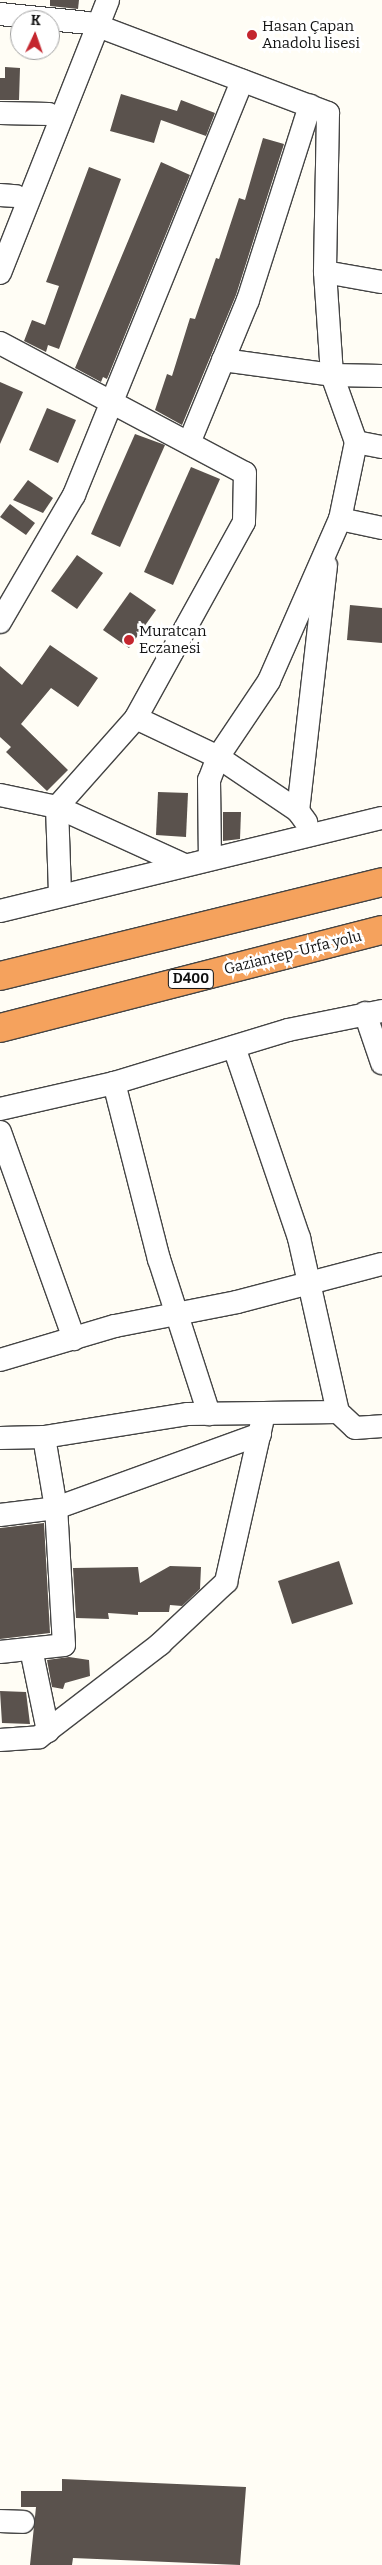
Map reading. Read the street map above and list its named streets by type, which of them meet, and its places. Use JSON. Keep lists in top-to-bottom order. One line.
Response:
{"streets":{"highway":["Gaziantep-Urfa yolu","D400"]},"places":["Hasan Çapan Anadolu lisesi","Muratcan Eczanesi"],"north":"top"}
